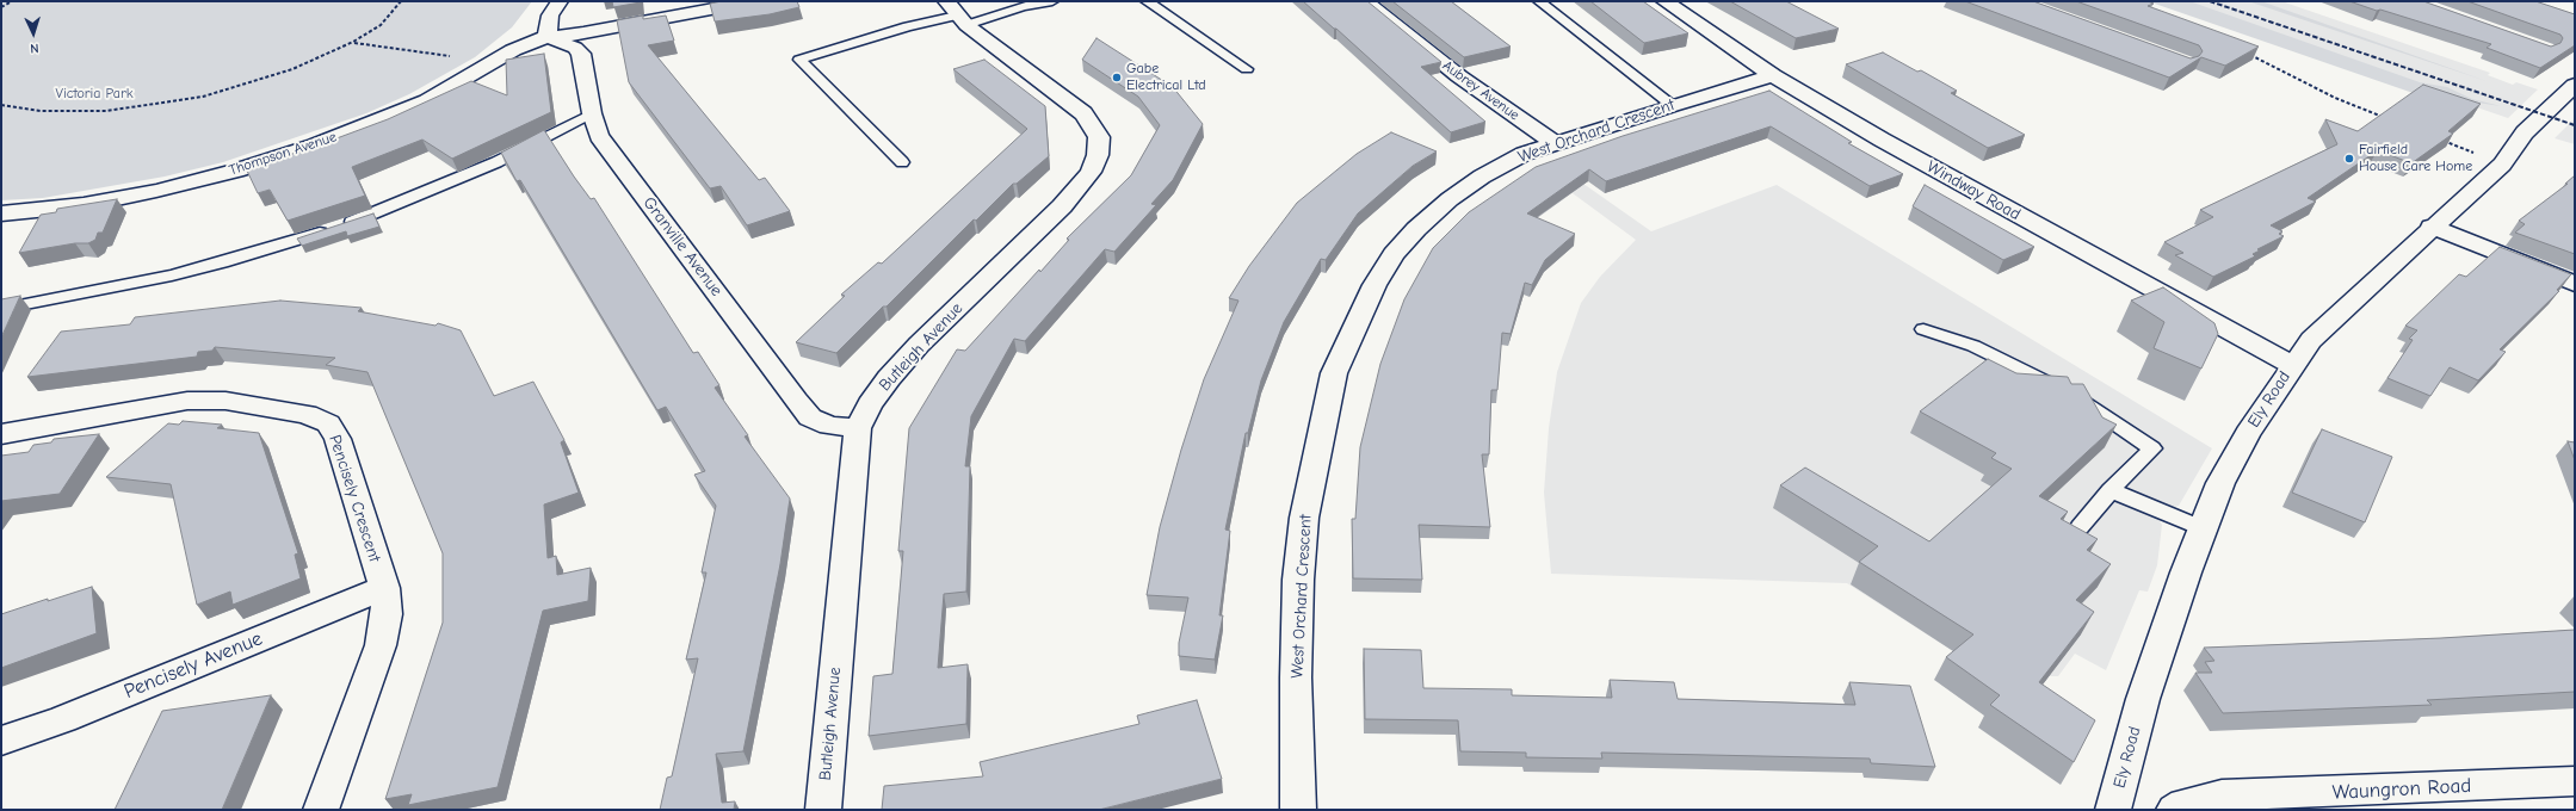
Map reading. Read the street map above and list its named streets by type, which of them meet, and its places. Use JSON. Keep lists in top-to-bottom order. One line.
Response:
{"streets":{"street":["Aubrey Avenue","West Orchard Crescent","Thompson Avenue","Windway Road","Granville Avenue","Butleigh Avenue","Ely Road","Pencisely Crescent","Pencisely Avenue","Waungron Road"]},"crossings":[["Aubrey Avenue","West Orchard Crescent"],["West Orchard Crescent","Windway Road"],["Thompson Avenue","Granville Avenue"],["Windway Road","Ely Road"],["Granville Avenue","Butleigh Avenue"],["Pencisely Crescent","Pencisely Avenue"]],"parks":["Victoria Park"],"places":["Gabe Electrical Ltd","Fairfield House Care Home"],"north":"bottom"}
